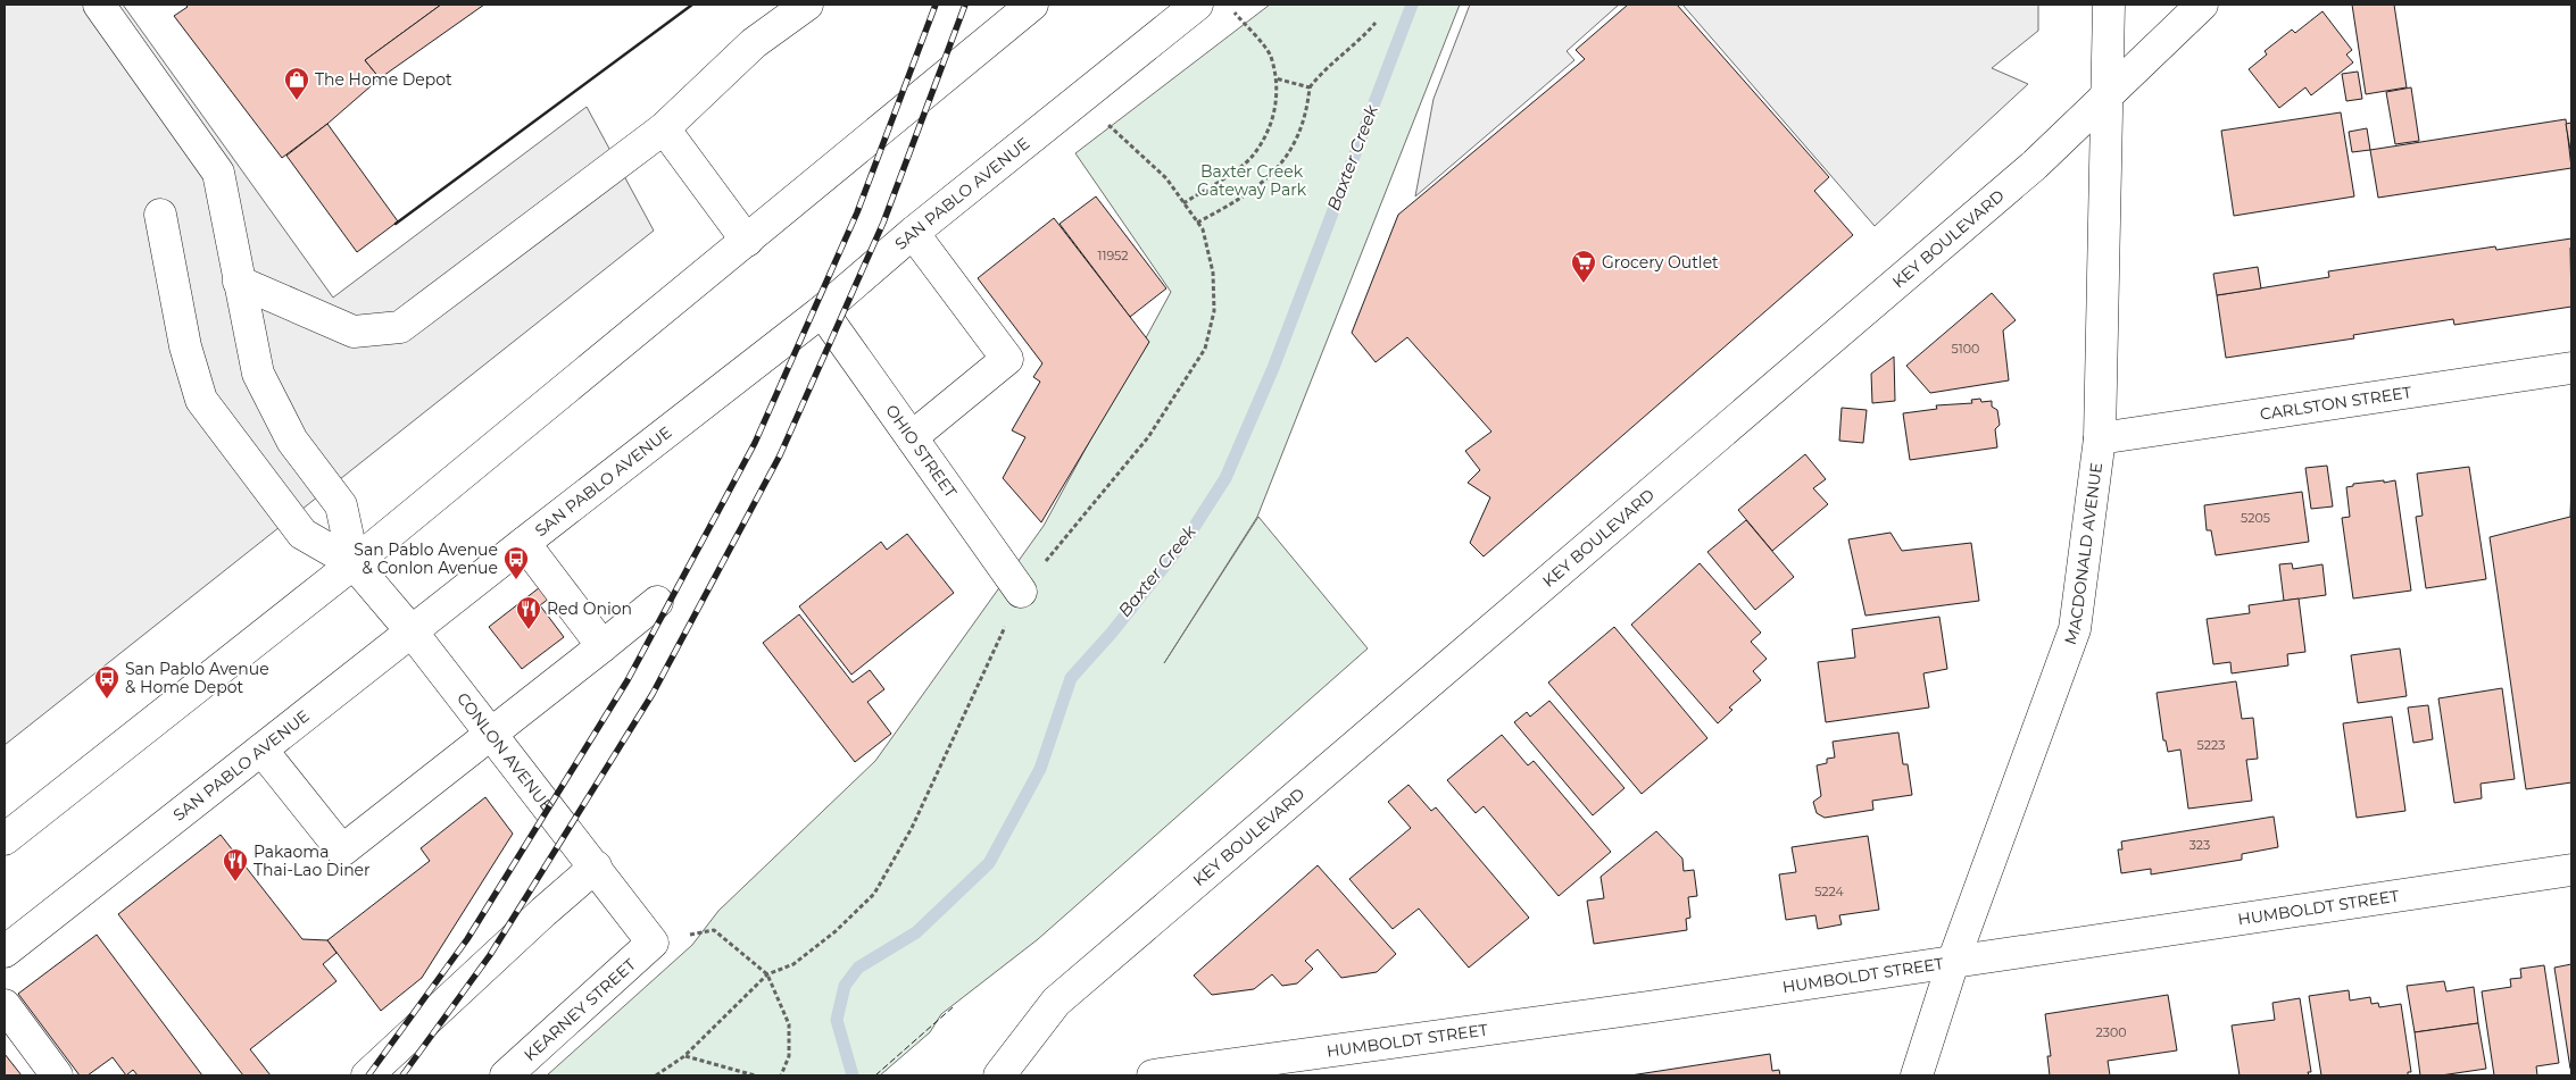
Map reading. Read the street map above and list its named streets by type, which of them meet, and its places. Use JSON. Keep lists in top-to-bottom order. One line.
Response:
{"streets":{"street":["SAN PABLO AVENUE","KEY BOULEVARD","CARLSTON STREET","OHIO STREET","MACDONALD AVENUE","CONLON AVENUE","HUMBOLDT STREET","KEARNEY STREET"]},"crossings":[["SAN PABLO AVENUE","OHIO STREET"],["SAN PABLO AVENUE","CONLON AVENUE"],["KEY BOULEVARD","MACDONALD AVENUE"],["CARLSTON STREET","MACDONALD AVENUE"],["MACDONALD AVENUE","HUMBOLDT STREET"],["CONLON AVENUE","KEARNEY STREET"]],"water":["Baxter Creek"],"parks":["Baxter Creek Gateway Park"],"places":{"shop":["The Home Depot"],"supermarket":["Grocery Outlet"],"bus stop":["San Pablo Avenue & Conlon Avenue","San Pablo Avenue & Home Depot"],"restaurant":["Red Onion","Pakaoma Thai-Lao Diner"]},"house_numbers":["11952","5100","5205","5223","323","5224","2300"]}
